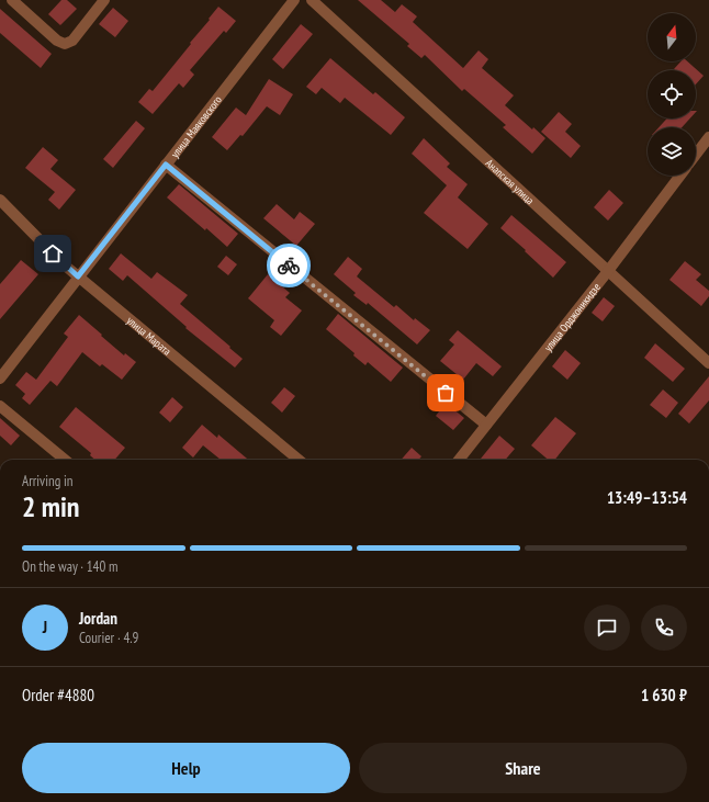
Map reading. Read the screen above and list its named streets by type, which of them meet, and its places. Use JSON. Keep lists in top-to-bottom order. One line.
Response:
{"streets":{"street":["улица Маяковского","Анапская улица","улица Орджоникидзе","улица Марата"]},"crossings":[["улица Маяковского","улица Марата"],["Анапская улица","улица Орджоникидзе"]],"north":"top","page":{"heading":["2 min","Arriving in","13:49–13:54"],"panel":["Jordan","Courier · 4.9","Order #4880","1 630 ₽"],"bar":"On the way · 140 m","round":"J","buttons":["Help","Share"]}}
